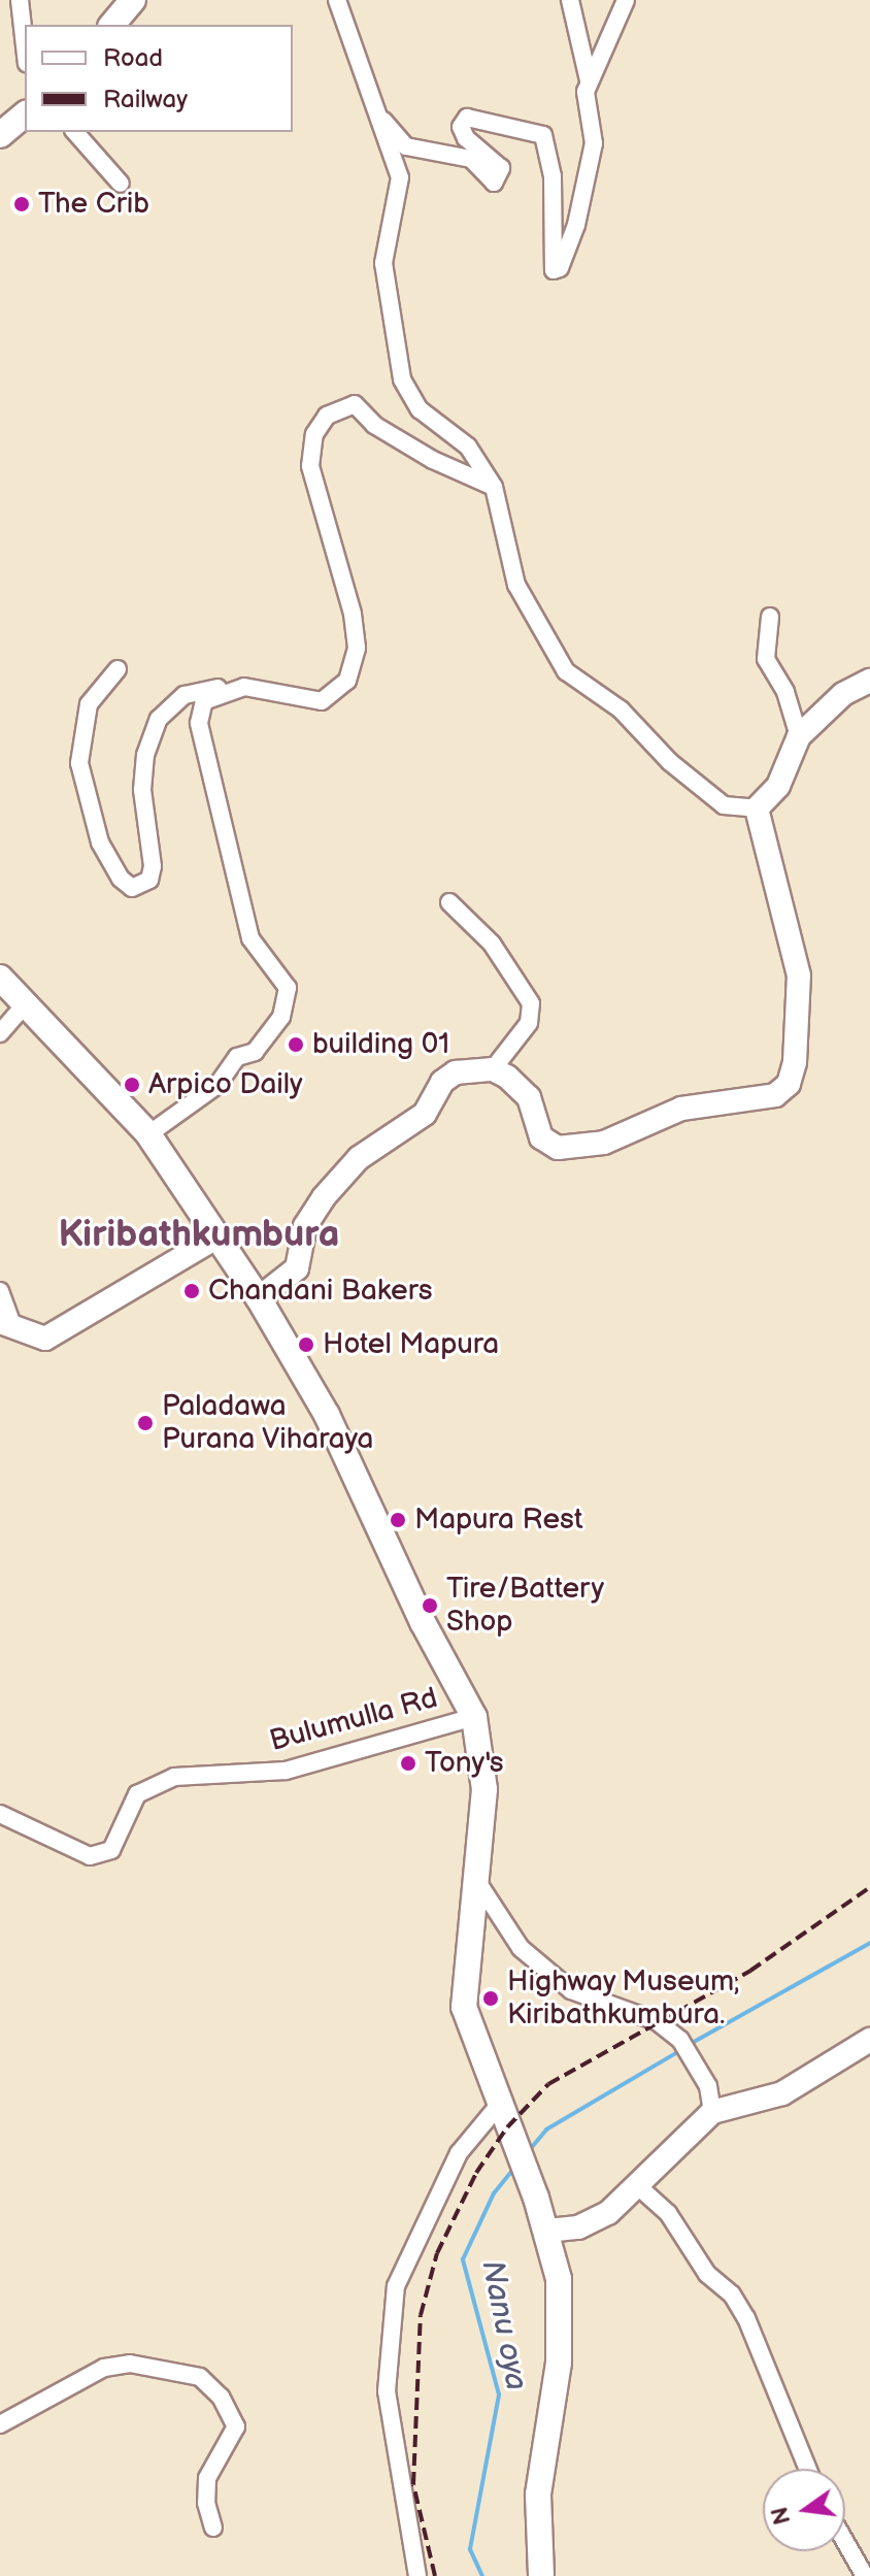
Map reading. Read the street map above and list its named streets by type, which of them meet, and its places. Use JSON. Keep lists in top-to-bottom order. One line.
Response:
{"streets":{"street":["Bulumulla Rd"]},"districts":["Kiribathkumbura"],"water":["Nanu oya"],"places":["The Crib","building 01","Arpico Daily","Chandani Bakers","Hotel Mapura","Paladawa Purana Viharaya","Mapura Rest","Tire/Battery Shop","Tony's","Highway Museum, Kiribathkumbura."],"legend":["Road","Railway"],"north":"left"}
